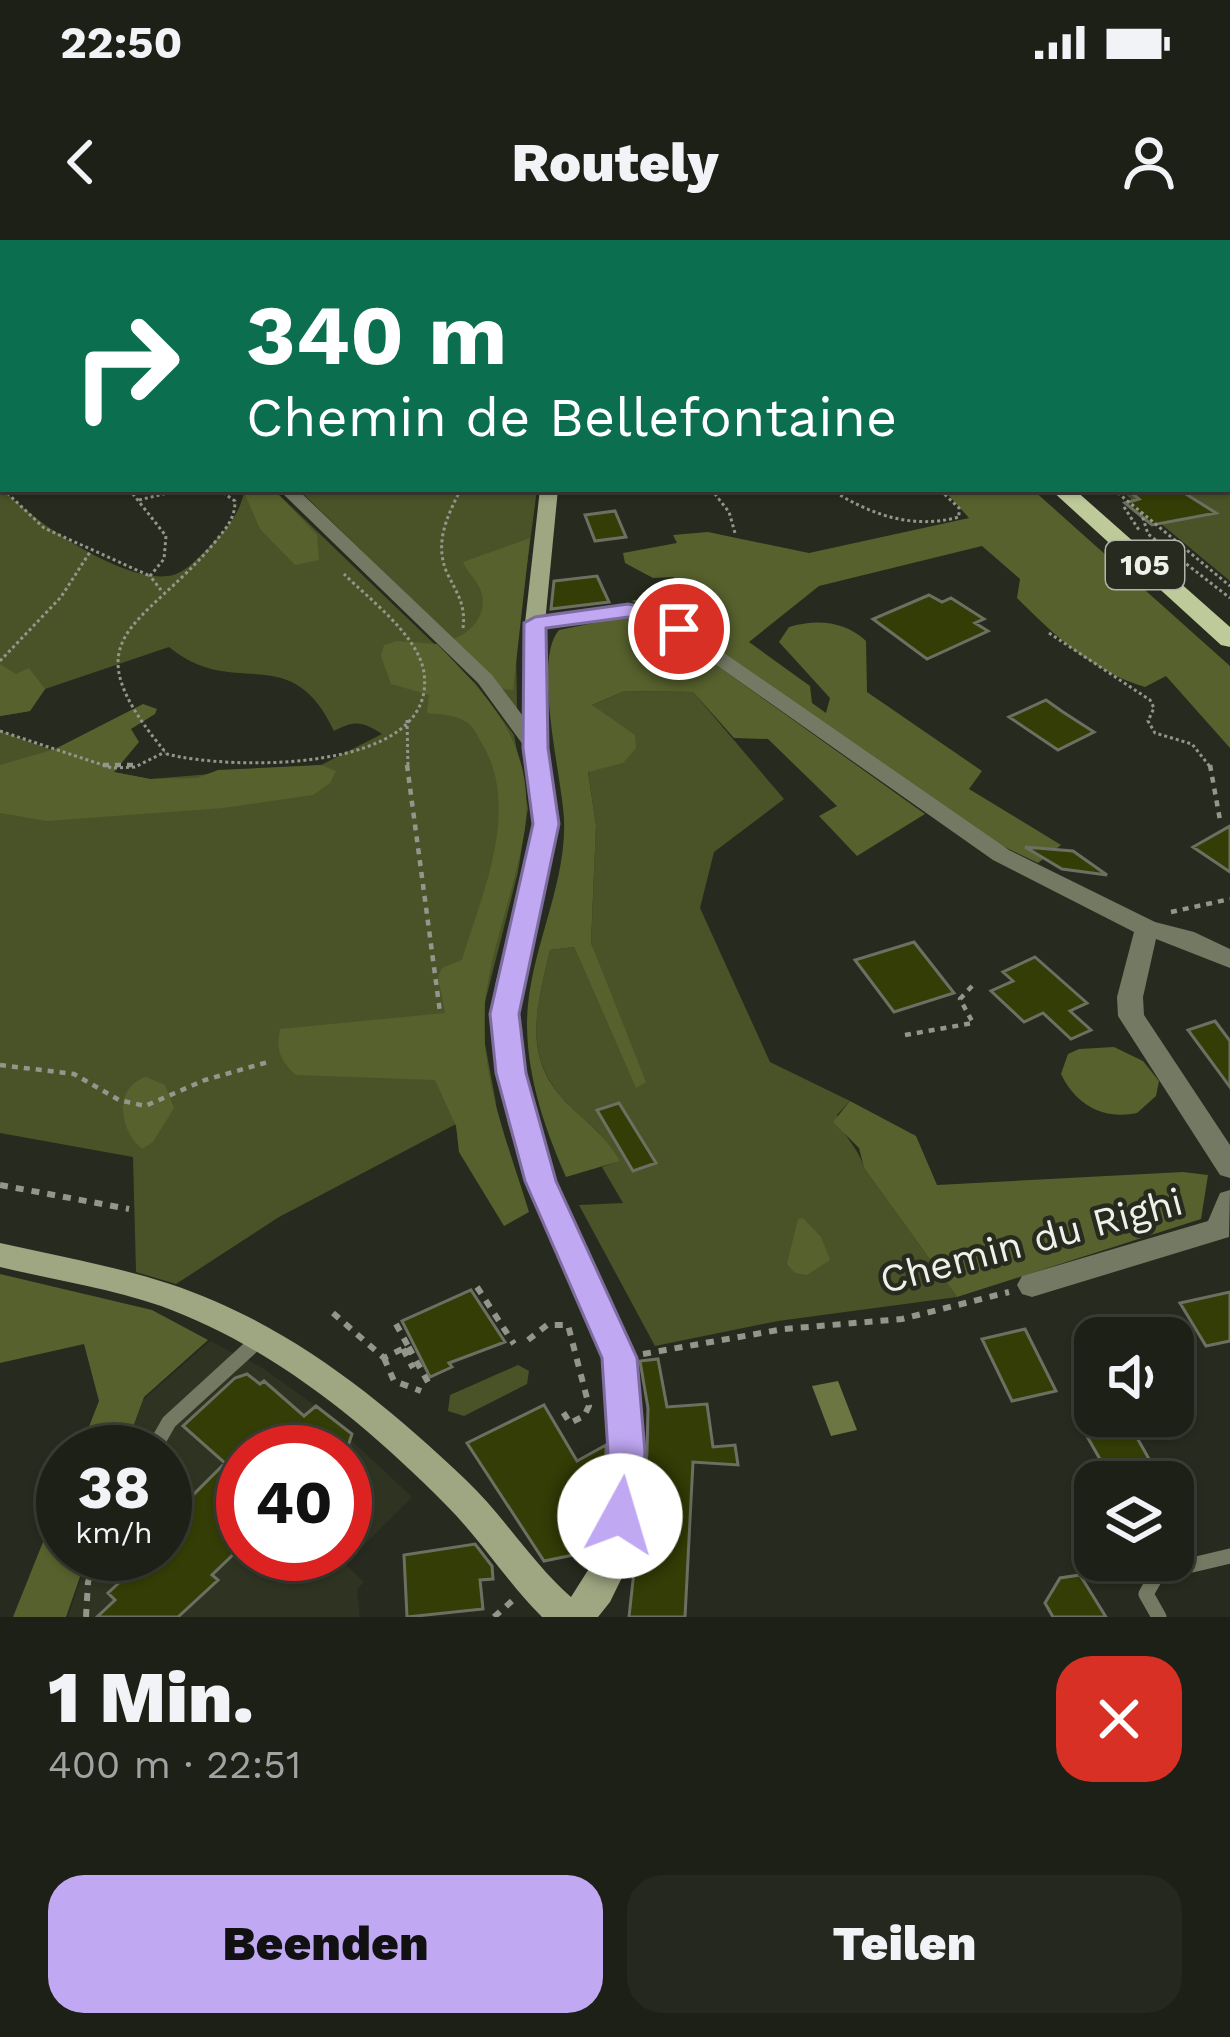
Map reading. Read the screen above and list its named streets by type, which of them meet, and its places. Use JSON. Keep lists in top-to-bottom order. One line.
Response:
{"streets":{"main road":["105"],"street":["Chemin du Righi"]},"page":{"status":"22:50","header":"Routely","turn":["340 m","Chemin de Bellefontaine"],"speed":"38 km/h","limit":"40","heading":["1 Min.","400 m · 22:51"],"buttons":["Beenden","Teilen"]}}
